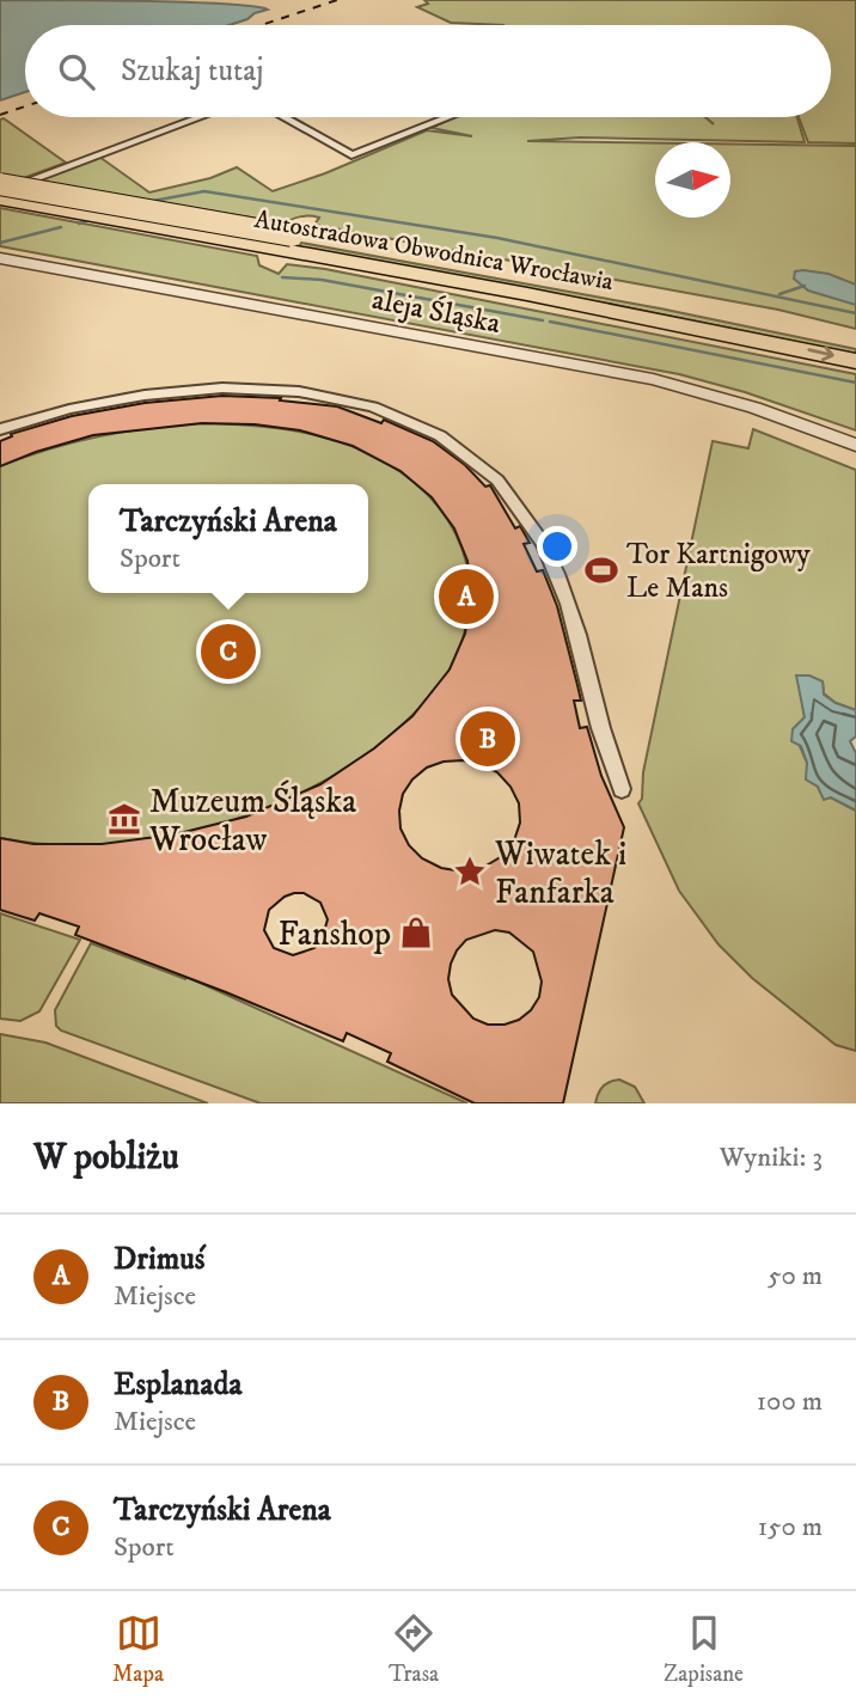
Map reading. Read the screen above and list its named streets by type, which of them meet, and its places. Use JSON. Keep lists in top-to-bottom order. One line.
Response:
{"streets":{"highway":["Autostradowa Obwodnica Wrocławia"],"street":["aleja Śląska"]},"places":{"sports":["Tor Kartnigowy Le Mans"],"museum":["Muzeum Śląska Wrocław"],"place":["Wiwatek i Fanfarka"],"shop":["Fanshop"]},"north":"right","page":{"search":"Szukaj tutaj","popup":["Tarczyński Arena","Sport"],"pins":["A","C","B"],"heading":["W pobliżu","Wyniki: 3"],"list":[{"mark":"A","name":"Drimuś","note":"Miejsce","value":"50 m"},{"mark":"B","name":"Esplanada","note":"Miejsce","value":"100 m"},{"mark":"C","name":"Tarczyński Arena","note":"Sport","value":"150 m"}],"nav":["Mapa","Trasa","Zapisane"]}}
